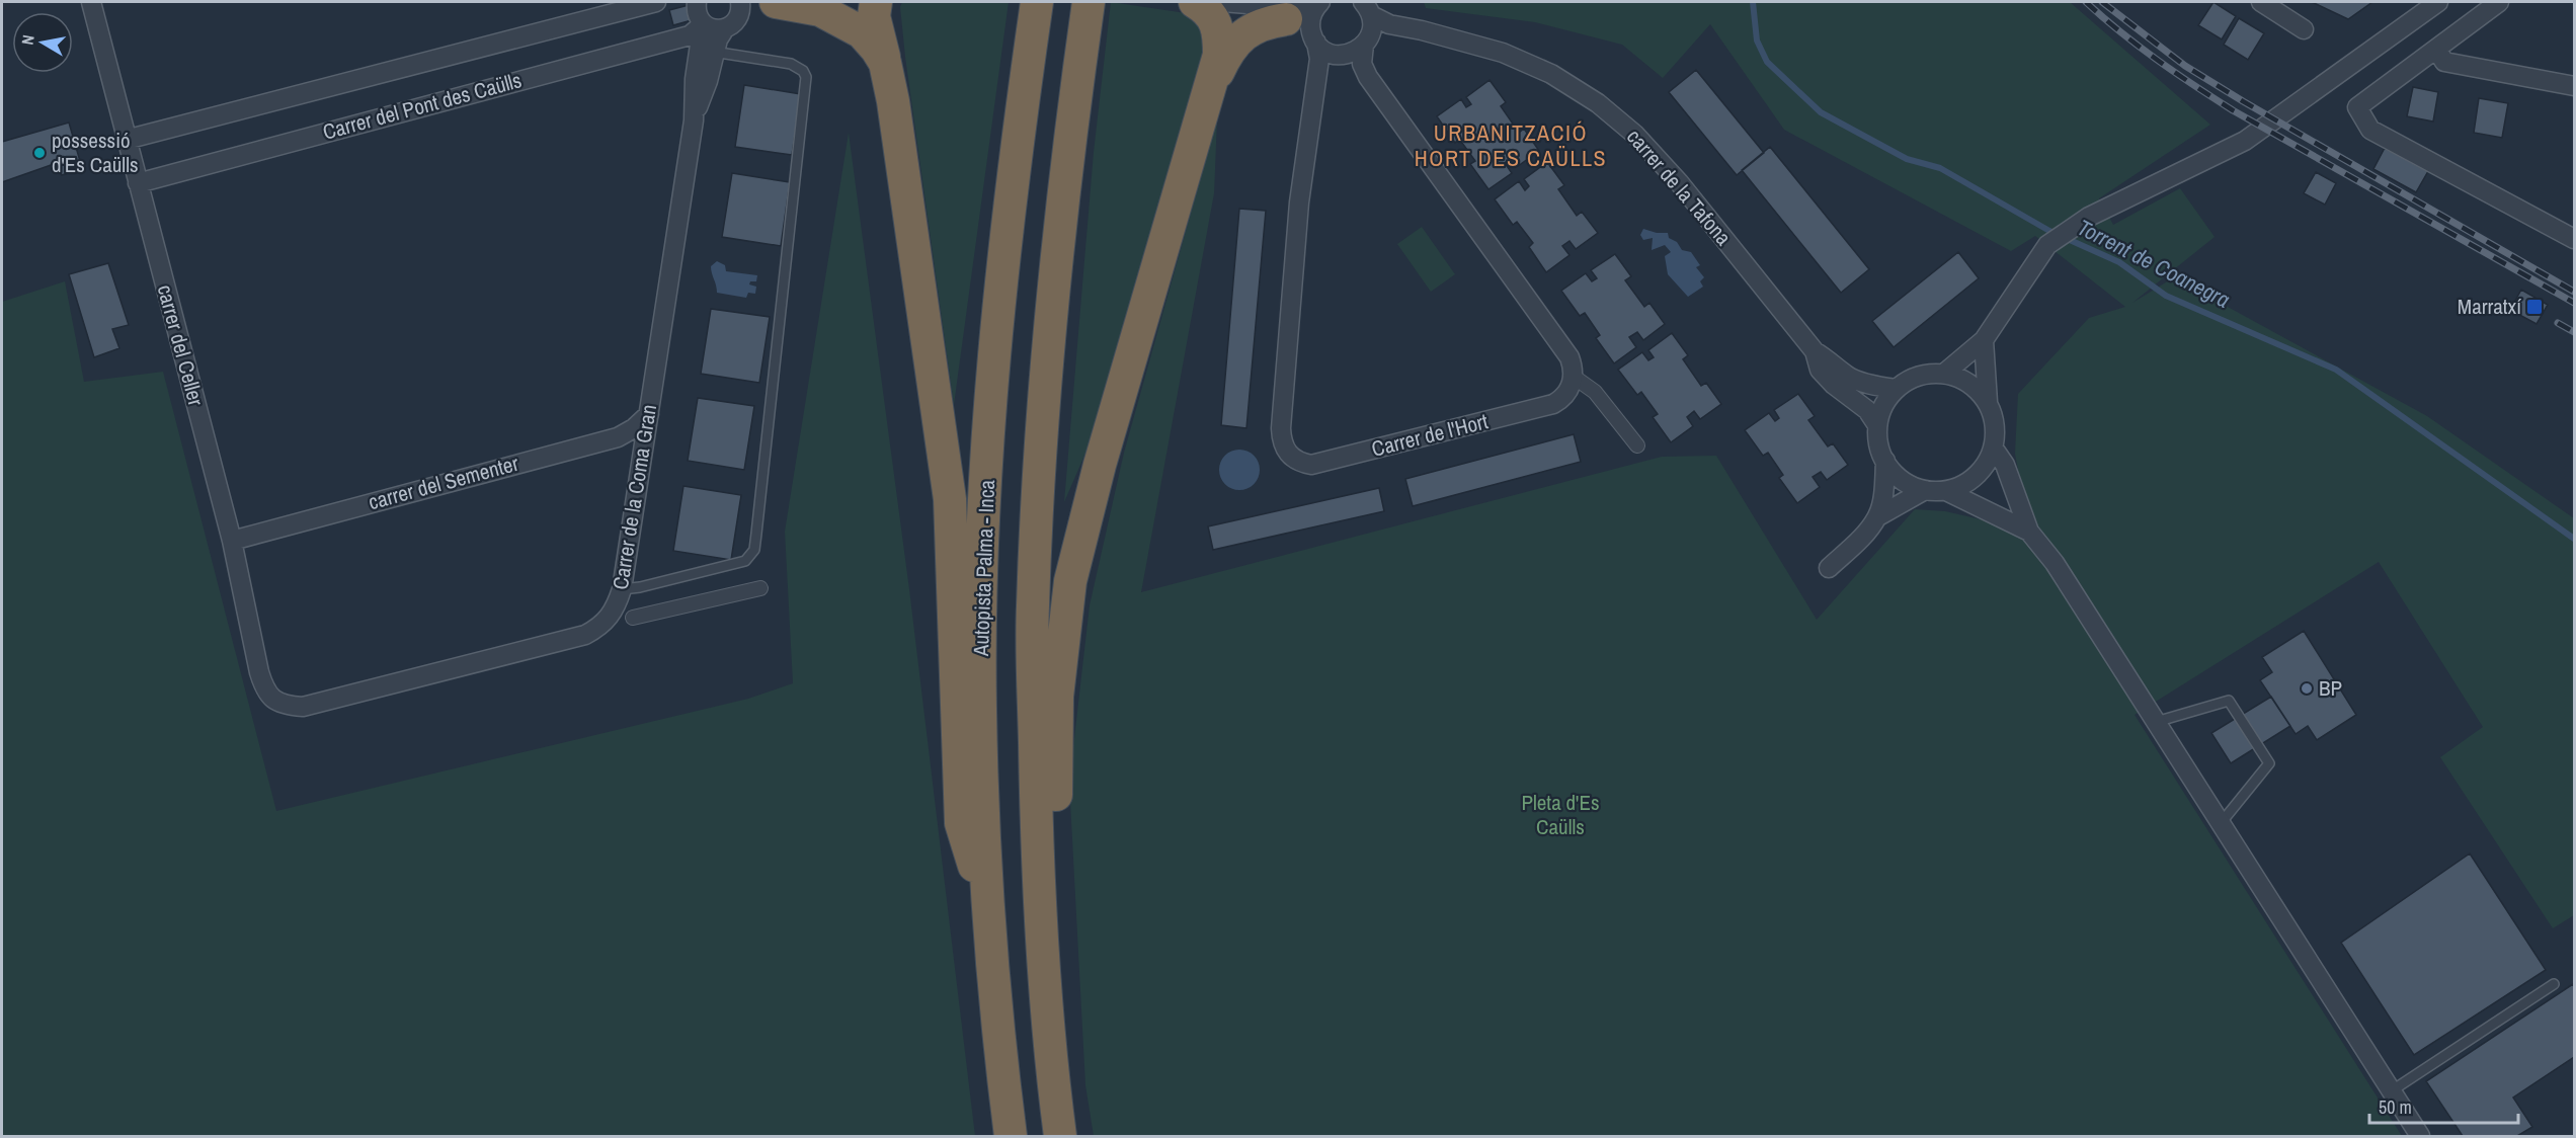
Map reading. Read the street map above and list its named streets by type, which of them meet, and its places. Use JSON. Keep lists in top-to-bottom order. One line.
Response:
{"streets":{"highway":["Autopista Palma - Inca"],"street":["Carrer del Pont des Caülls","carrer de la Tafona","carrer del Celler","Carrer de l'Hort","carrer del Sementer","Carrer de la Coma Gran"]},"crossings":[["Carrer del Pont des Caülls","carrer del Celler"],["Carrer del Pont des Caülls","Carrer de la Coma Gran"],["carrer de la Tafona","Carrer de l'Hort"],["carrer del Celler","carrer del Sementer"],["carrer del Celler","Carrer de la Coma Gran"],["carrer del Sementer","Carrer de la Coma Gran"]],"districts":["URBANITZACIÓ HORT DES CAÜLLS"],"water":["Torrent de Coanegra"],"parks":["Pleta d'Es Caülls"],"places":{"other":["possessió d'Es Caülls","BP"],"transit":["Marratxí"]},"scale_bar":"50 m","north":"left"}
